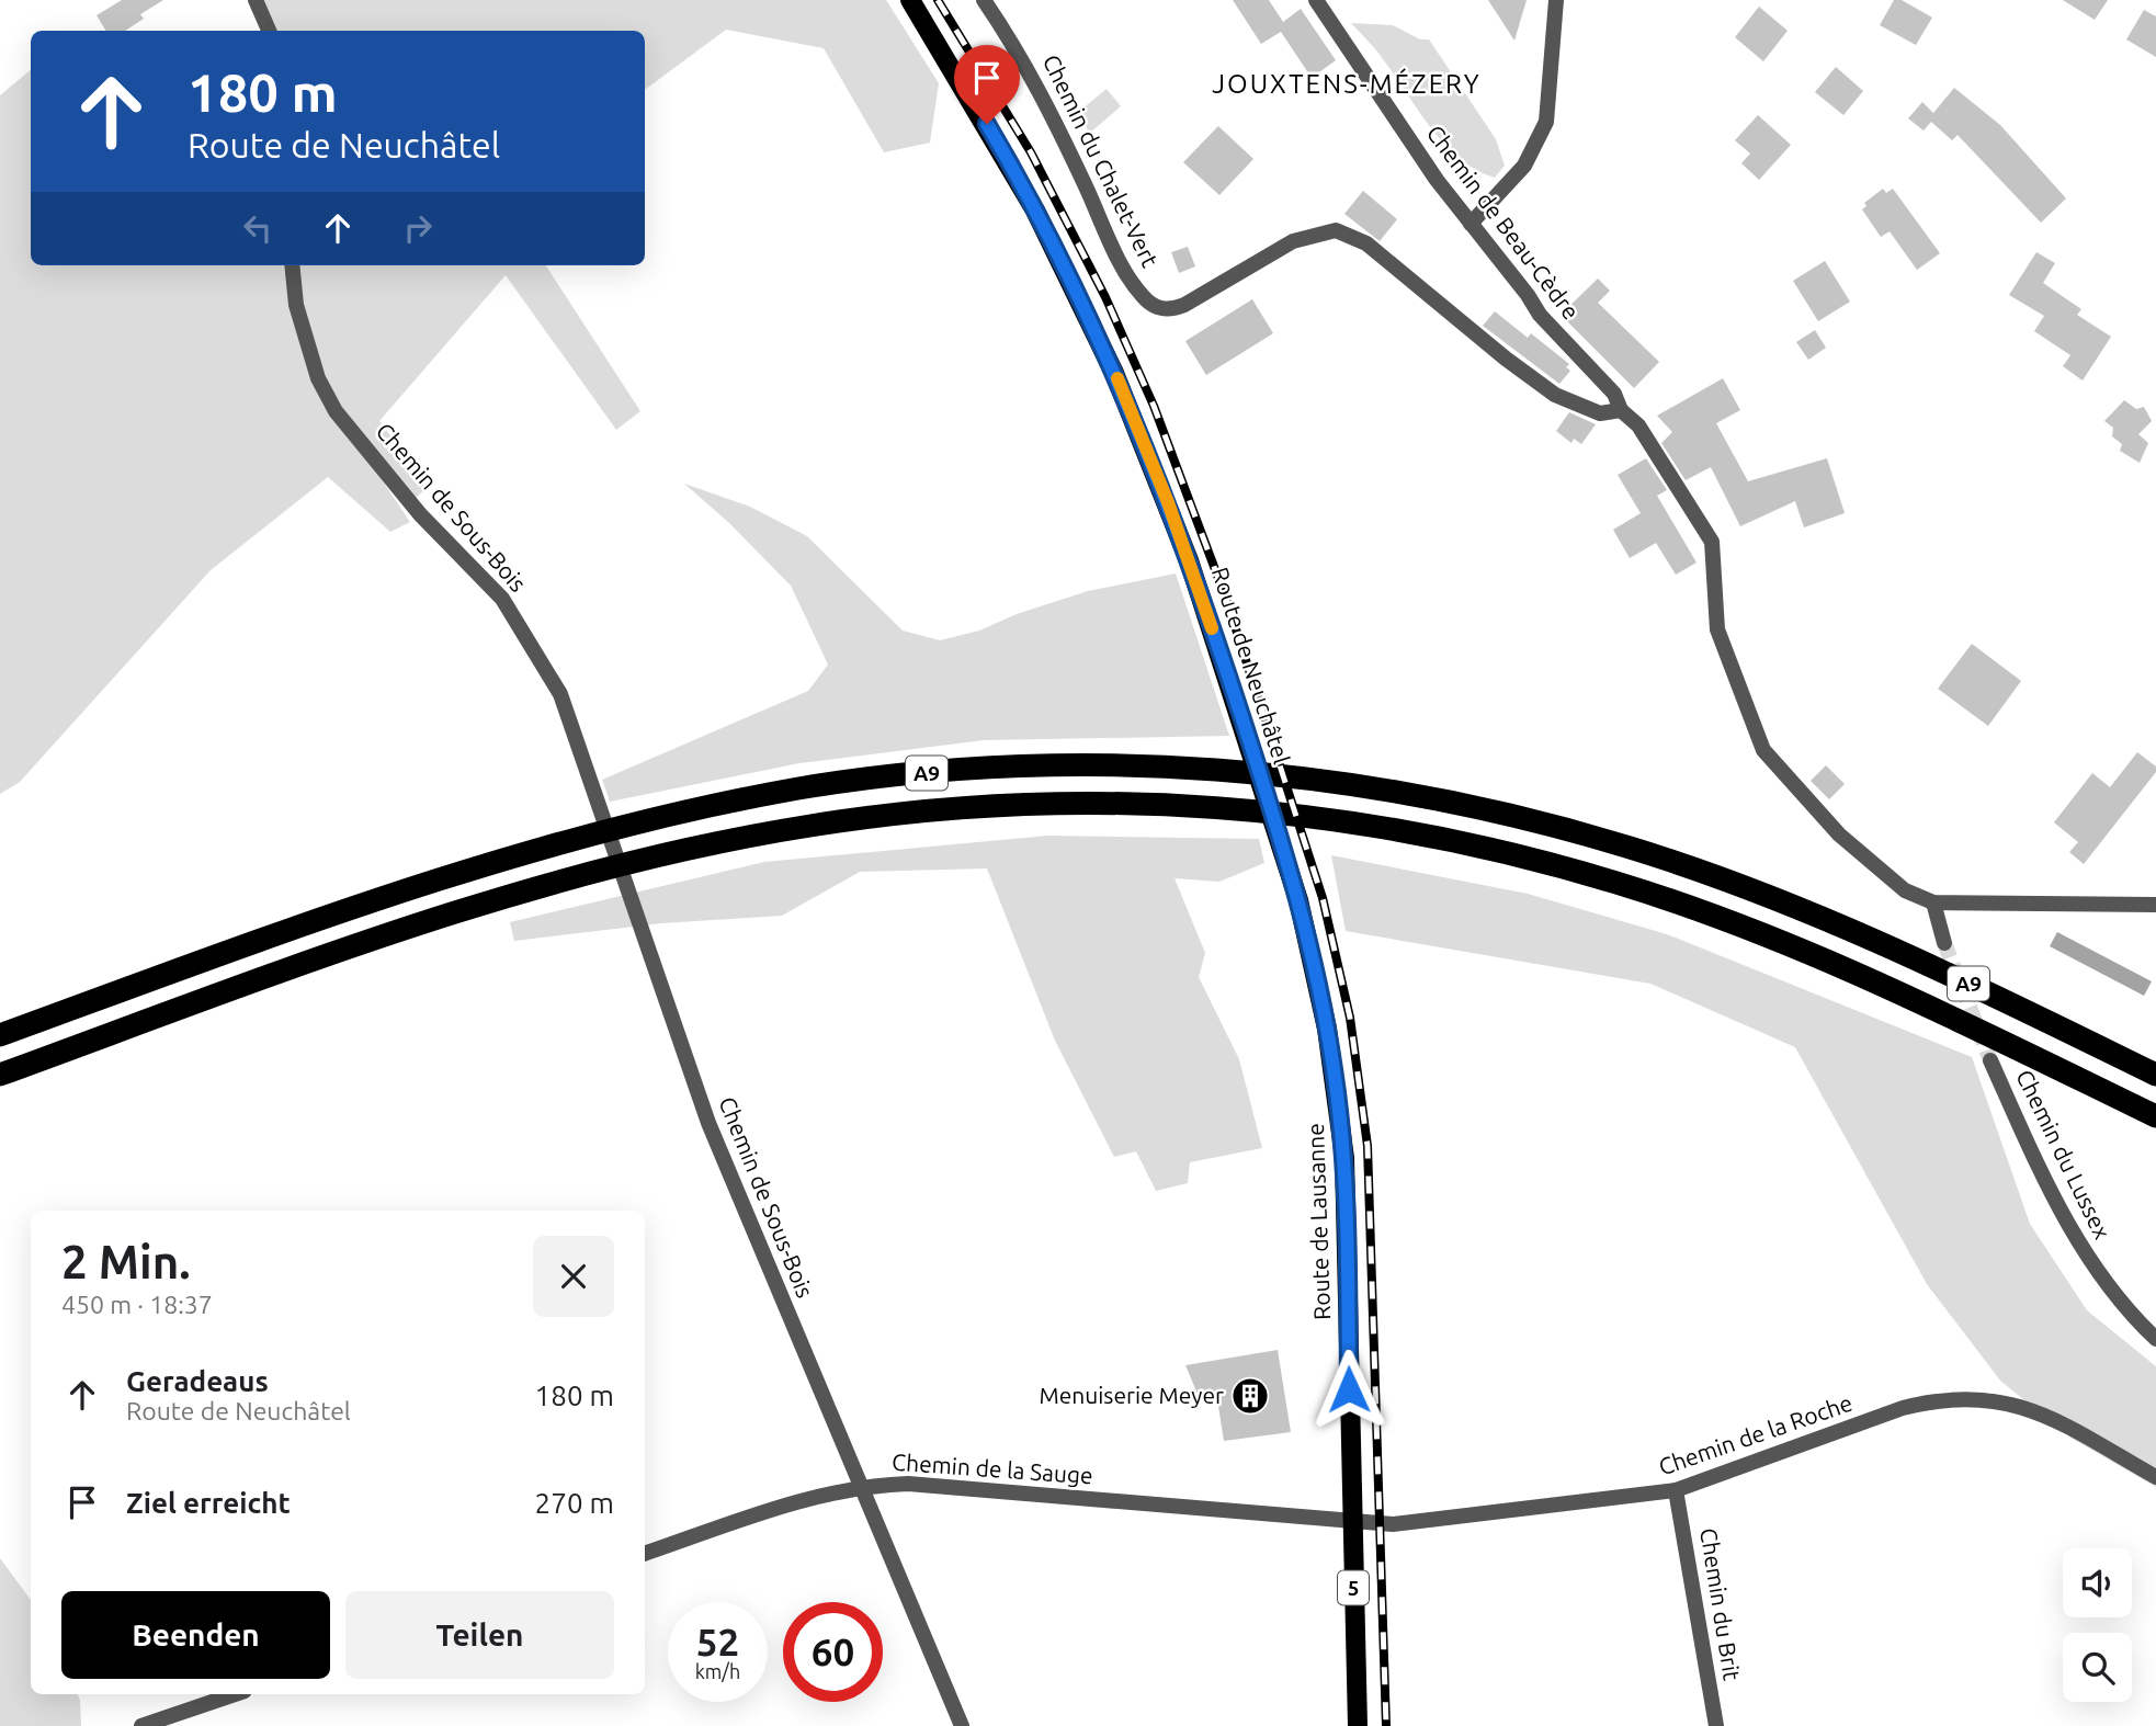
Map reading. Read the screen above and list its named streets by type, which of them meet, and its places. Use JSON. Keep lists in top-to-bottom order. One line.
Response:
{"streets":{"highway":["A9"],"main road":["Route de Neuchâtel","Route de Lausanne","5"],"street":["Chemin du Chalet-Vert","Chemin de Beau-Cèdre","Chemin de Sous-Bois","Chemin du Lussex","Chemin de la Roche","Chemin de la Sauge","Chemin du Brit"]},"crossings":[["Chemin du Chalet-Vert","Chemin de Beau-Cèdre"],["Chemin de Sous-Bois","Chemin de la Sauge"],["Route de Neuchâtel","Route de Lausanne"],["Route de Lausanne","Chemin de la Roche"],["Route de Lausanne","Chemin de la Sauge"],["Chemin de la Roche","Chemin de la Sauge"],["Chemin de la Roche","Chemin du Brit"]],"districts":["JOUXTENS-MÉZERY"],"places":{"building":["Menuiserie Meyer"]},"page":{"turn":["180 m","Route de Neuchâtel"],"heading":["2 Min.","450 m · 18:37"],"list":[{"name":"Geradeaus","note":"Route de Neuchâtel","value":"180 m"},{"name":"Ziel erreicht","value":"270 m"}],"buttons":["Beenden","Teilen"],"speed":"52 km/h","limit":"60"}}
